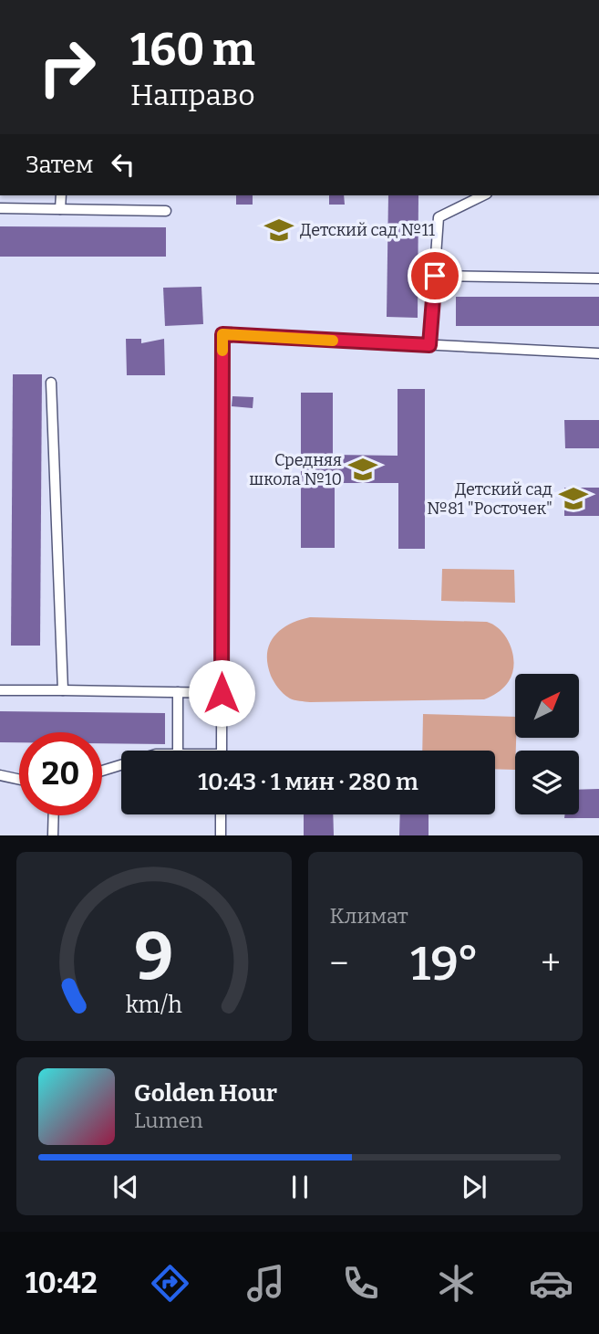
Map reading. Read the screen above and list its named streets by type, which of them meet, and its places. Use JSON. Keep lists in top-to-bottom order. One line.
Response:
{"places":{"school or university":["Детский сад №11","Средняя школа №10","Детский сад №81 \"Росточек\""]},"north":"top right","page":{"turn":["160 m","Направо"],"then":"Затем","limit":"20","trip":"10:43 · 1 мин · 280 m","tile":"Климат","heat":["−","19°","+"],"song":["Golden Hour","Lumen"],"tabs":"10:42","gauge":["9","km/h"]}}
